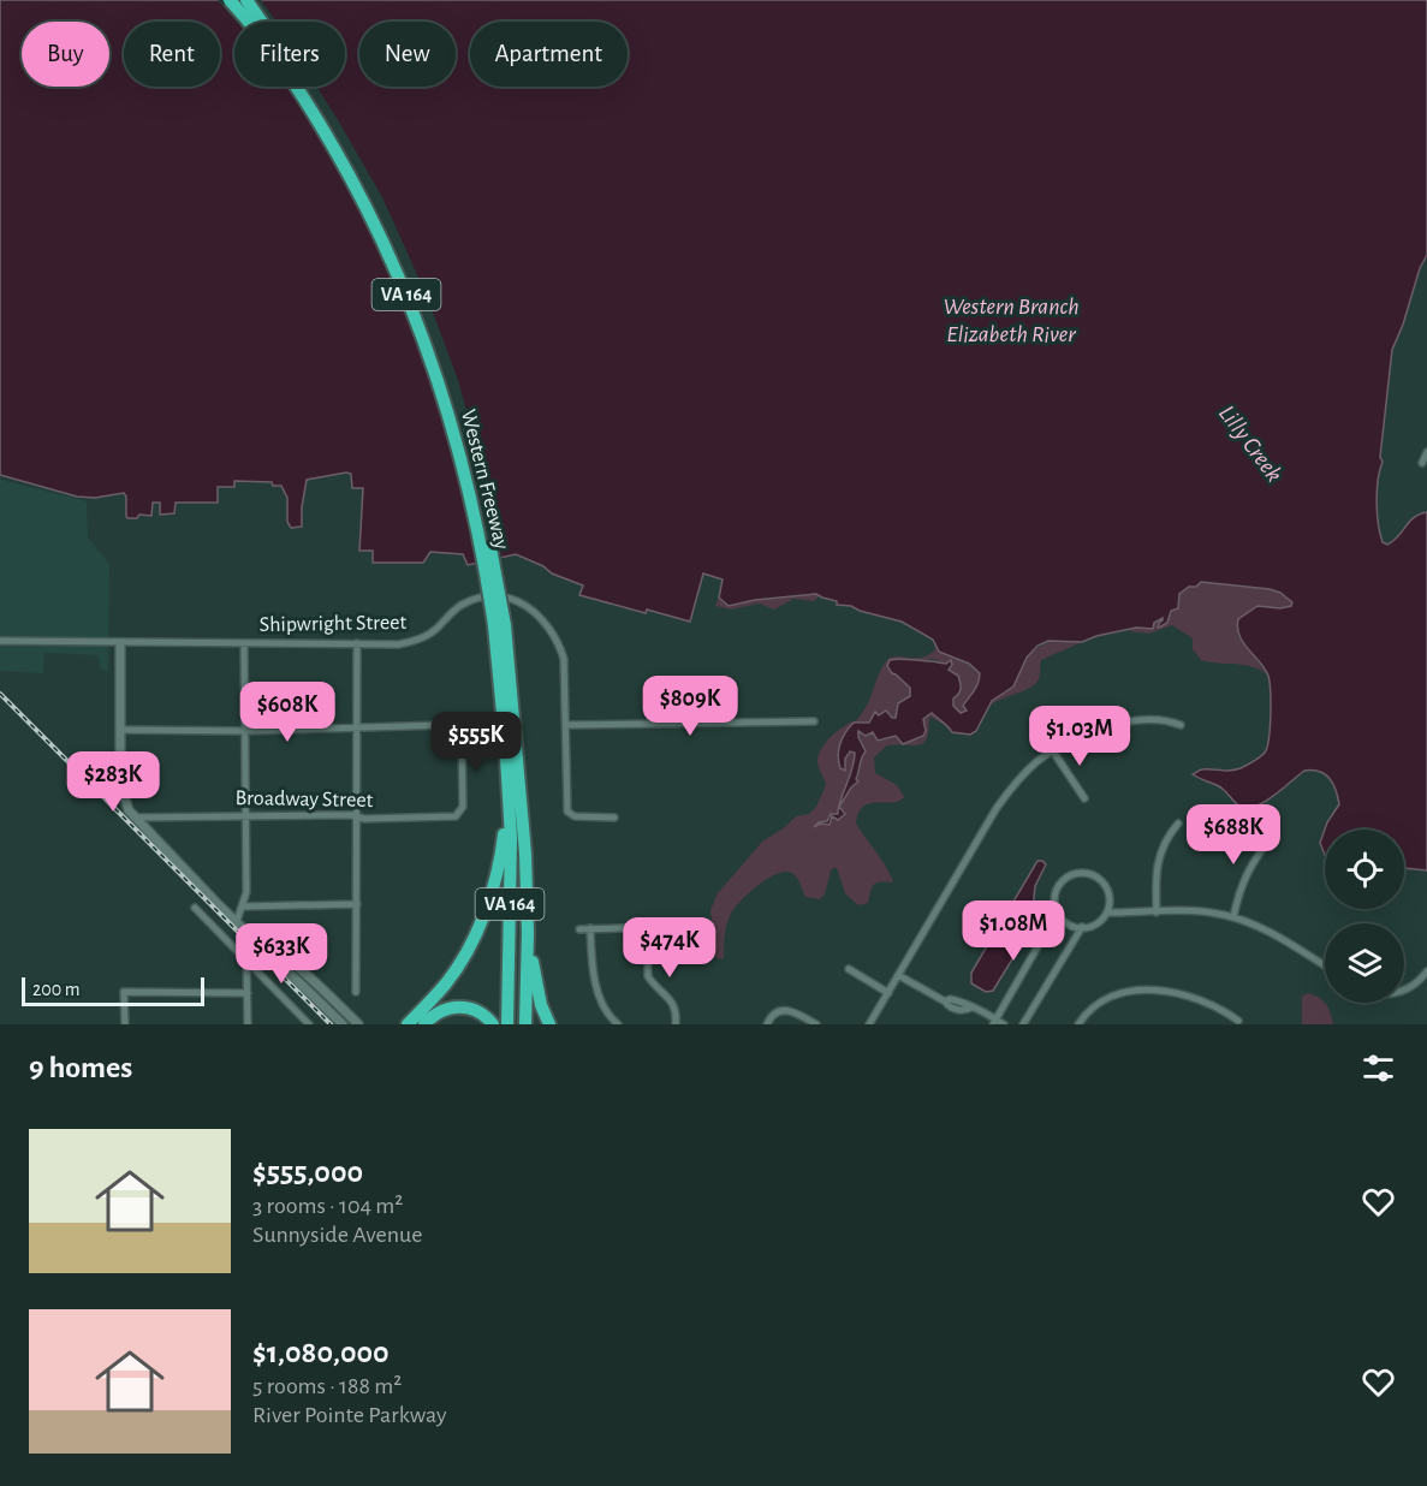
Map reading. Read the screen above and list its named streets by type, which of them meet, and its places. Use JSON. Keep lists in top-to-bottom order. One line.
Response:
{"streets":{"highway":["VA 164","Western Freeway"],"street":["Shipwright Street","Broadway Street"]},"water":["Western Branch Elizabeth River","Lilly Creek"],"scale_bar":"200 m","page":{"chip":["Buy","Rent","Filters","New","Apartment"],"price":["$809K","$608K","$1.03M","$555K","$283K","$688K","$1.08M","$474K","$633K"],"scale":"200 m","heading":"9 homes","list":[{"name":"$555,000","note":"3 rooms · 104 m² · Sunnyside Avenue"},{"name":"$1,080,000","note":"5 rooms · 188 m² · River Pointe Parkway"}]}}
